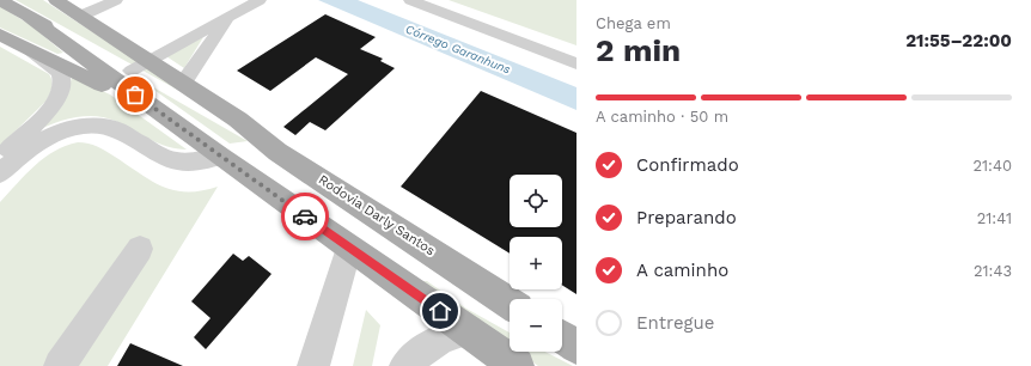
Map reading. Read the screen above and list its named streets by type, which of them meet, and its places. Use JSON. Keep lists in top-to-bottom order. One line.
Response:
{"streets":{"main road":["Rodovia Darly Santos"]},"water":["Córrego Garanhuns"],"page":{"heading":["2 min","Chega em","21:55–22:00"],"bar":"A caminho · 50 m","list":[["Confirmado","21:40"],["Preparando","21:41"],["A caminho","21:43"],"Entregue"],"map_buttons":["+","−"]}}
